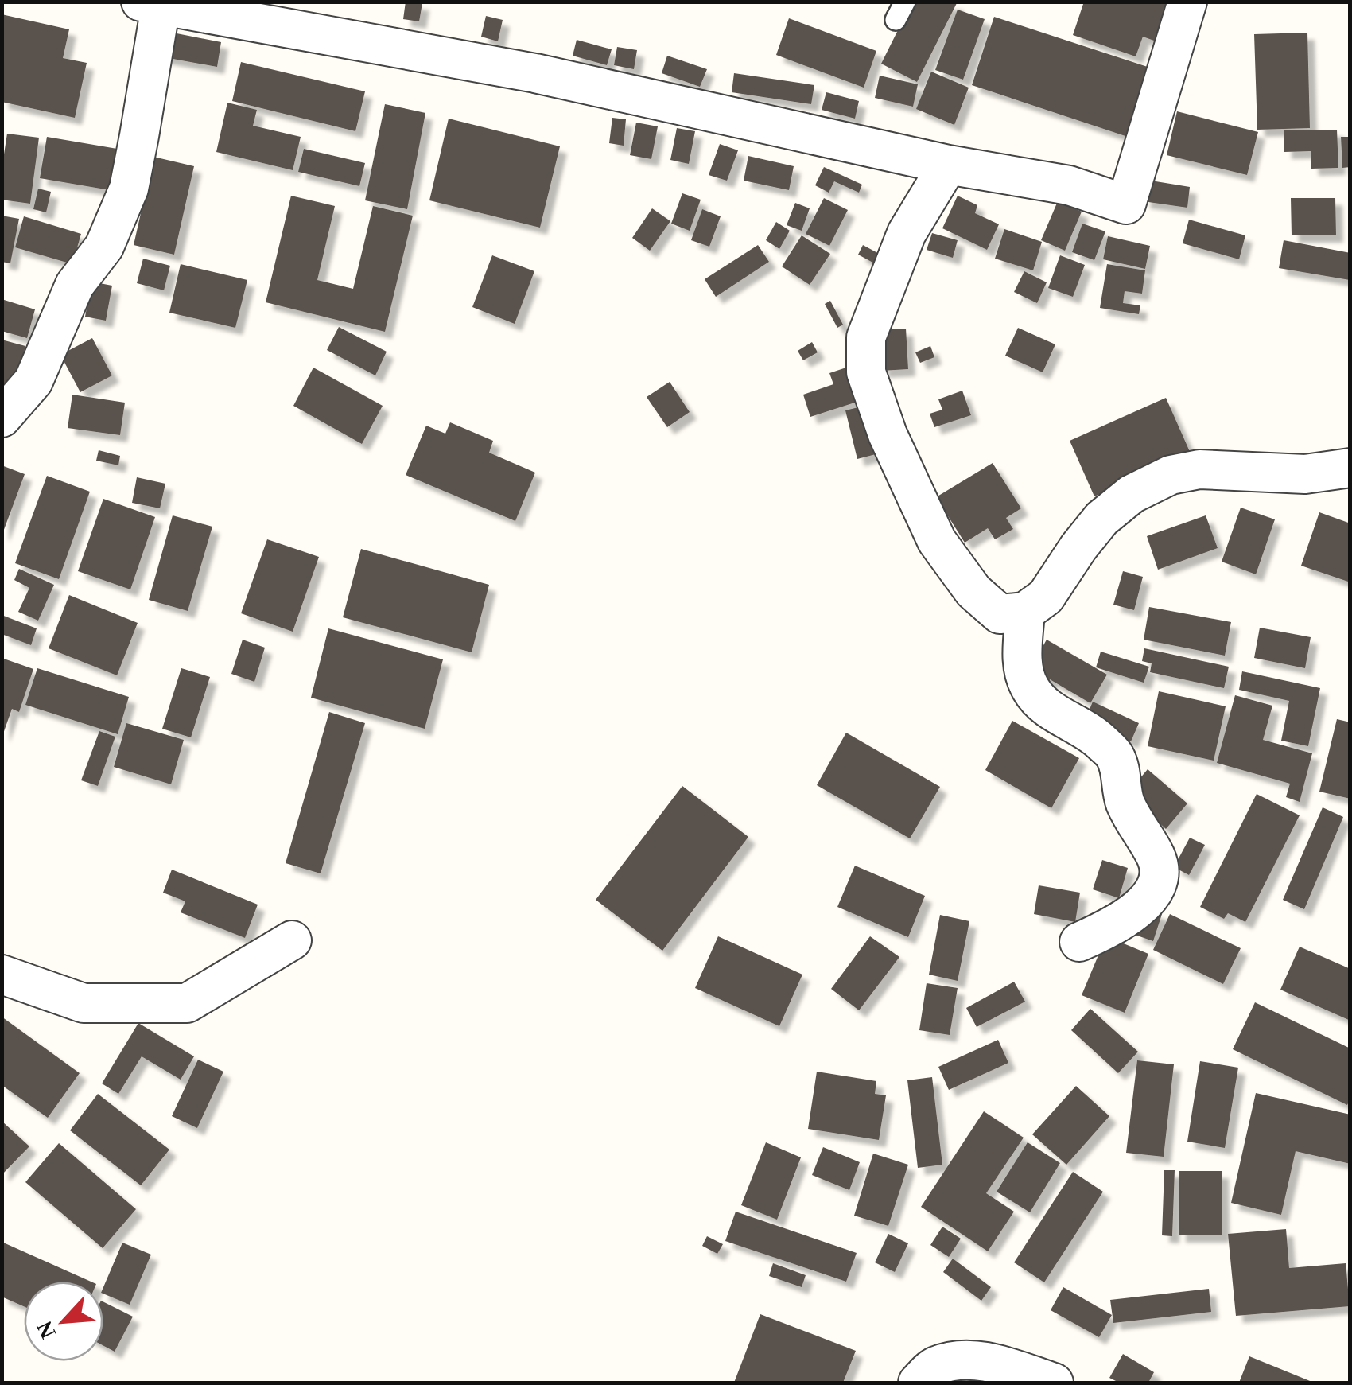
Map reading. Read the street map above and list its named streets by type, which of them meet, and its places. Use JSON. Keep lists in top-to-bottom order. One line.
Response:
{"north":"bottom left"}
